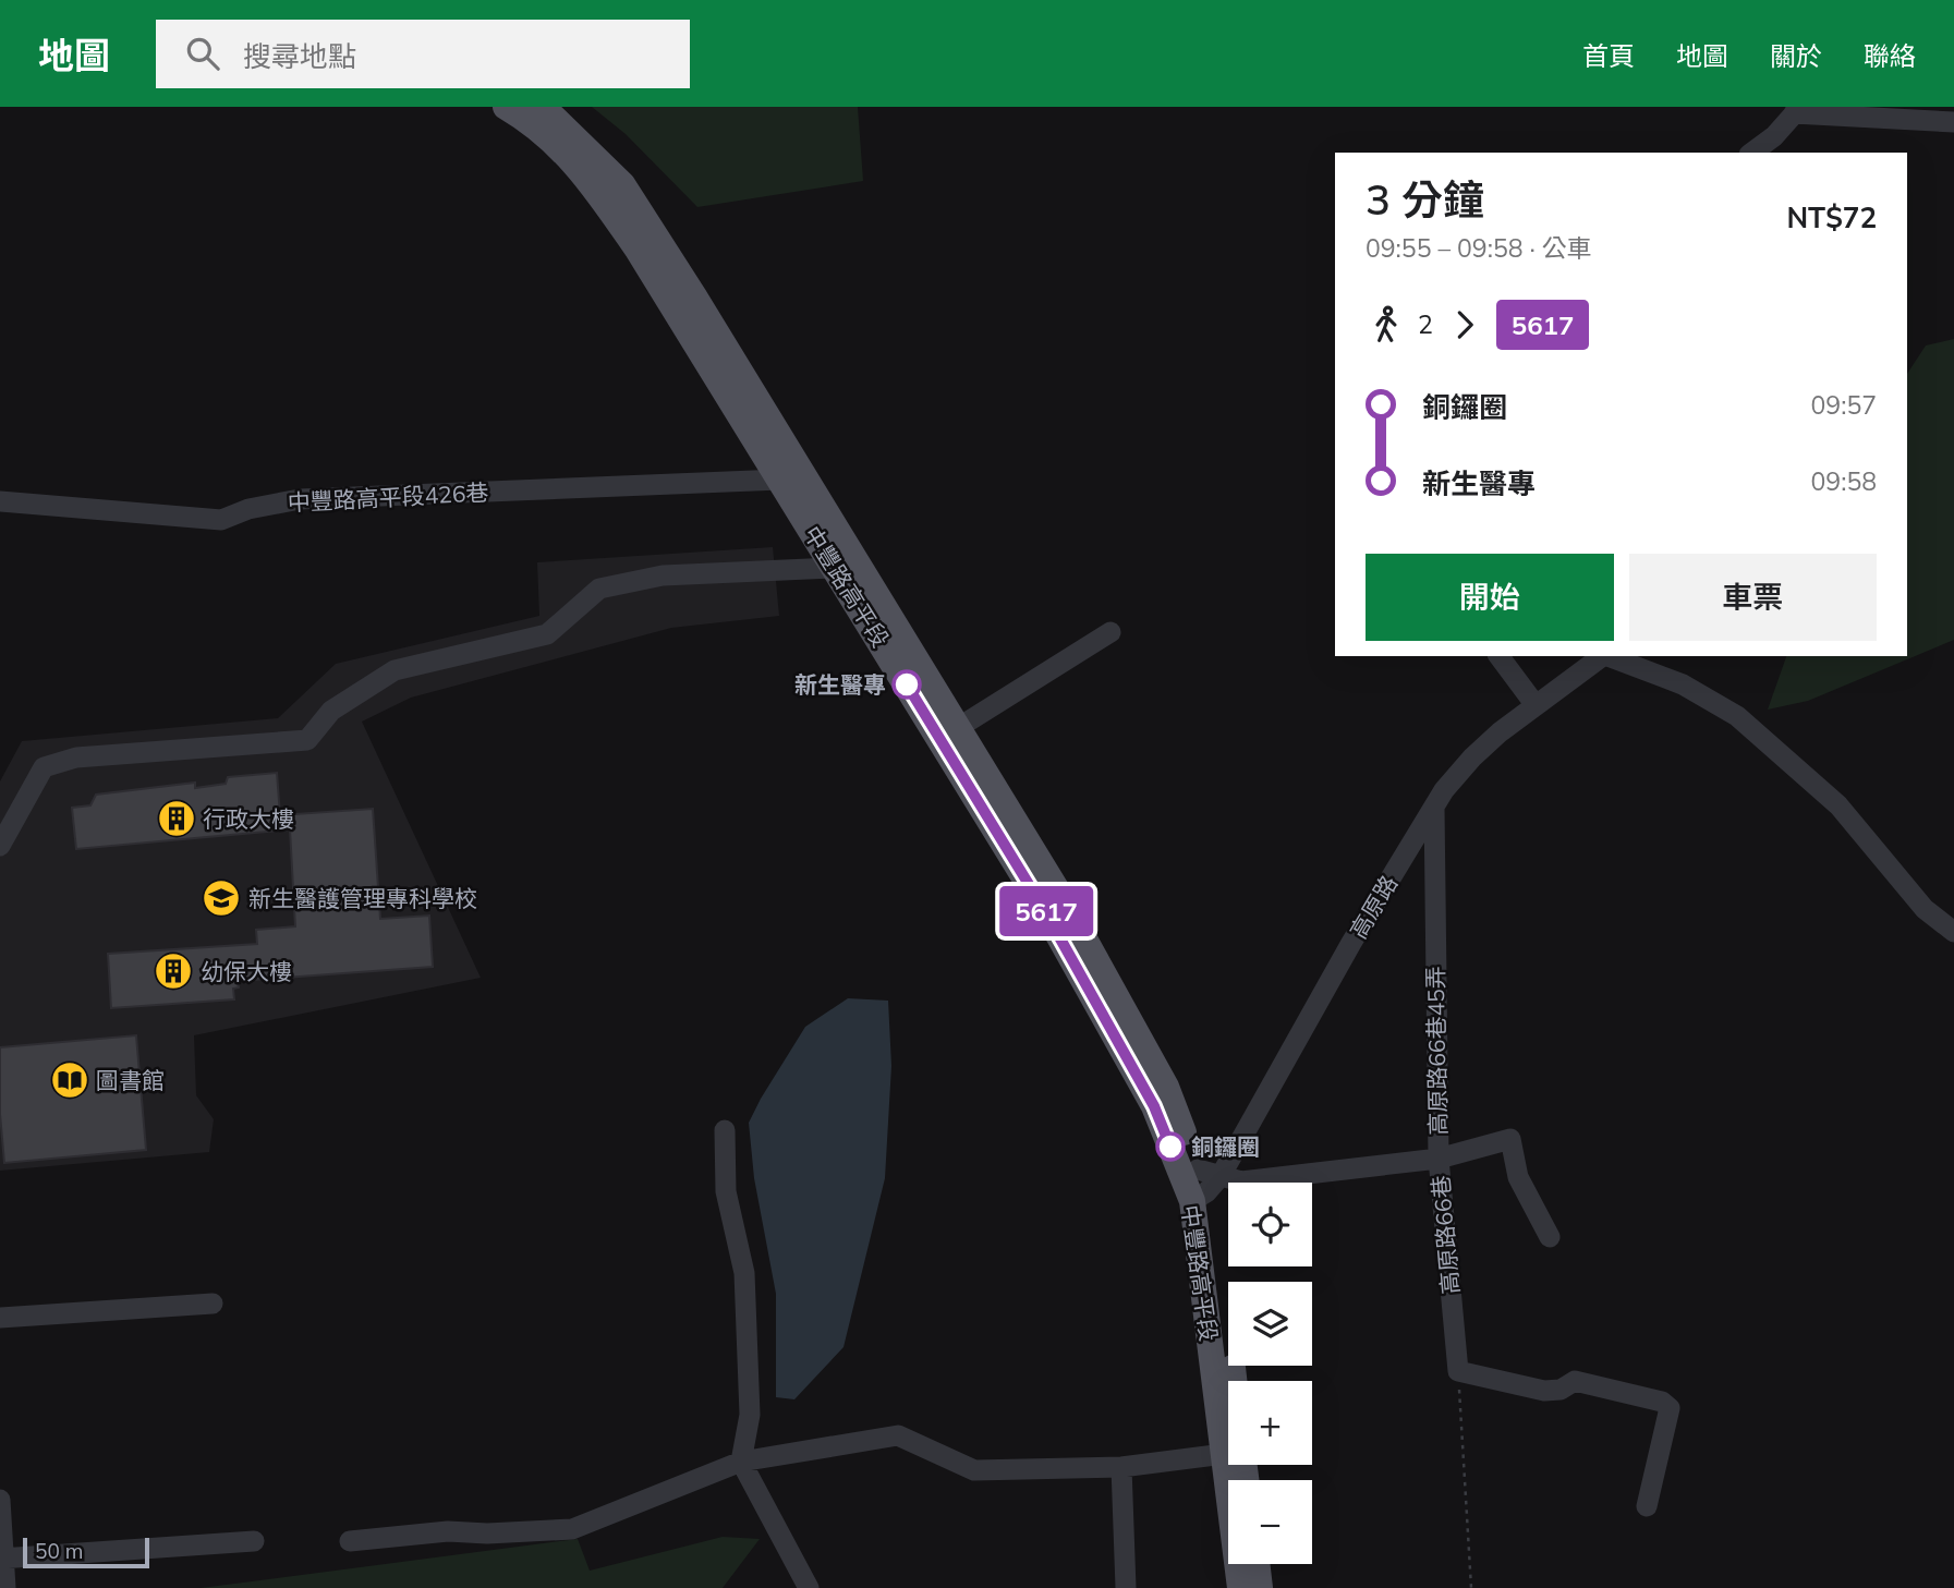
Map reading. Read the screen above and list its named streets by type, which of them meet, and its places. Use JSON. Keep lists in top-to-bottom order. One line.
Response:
{"streets":{"main road":["中豐路高平段"],"street":["中豐路高平段426巷","高原路","高原路66巷45弄","高原路66巷"]},"crossings":[["中豐路高平段426巷","中豐路高平段"],["中豐路高平段","高原路"],["中豐路高平段","高原路66巷"],["高原路","高原路66巷45弄"],["高原路","高原路66巷"],["高原路66巷45弄","高原路66巷"]],"places":{"other":["新生醫專","銅鑼圈"],"building":["行政大樓","幼保大樓"],"school or university":["新生醫護管理專科學校"],"library":["圖書館"]},"lines":["bus line 5617"],"scale_bar":"50 m","page":{"header":"地圖","search":"搜尋地點","nav":["首頁","地圖","關於","聯絡"],"on_map":"5617","heading":["3 分鐘","09:55 – 09:58 · 公車","NT$72"],"legs":["2","5617"],"list":[{"name":"銅鑼圈","value":"09:57"},{"name":"新生醫專","value":"09:58"}],"buttons":["開始","車票"],"map_buttons":["+","−"],"scale":"50 m"}}
